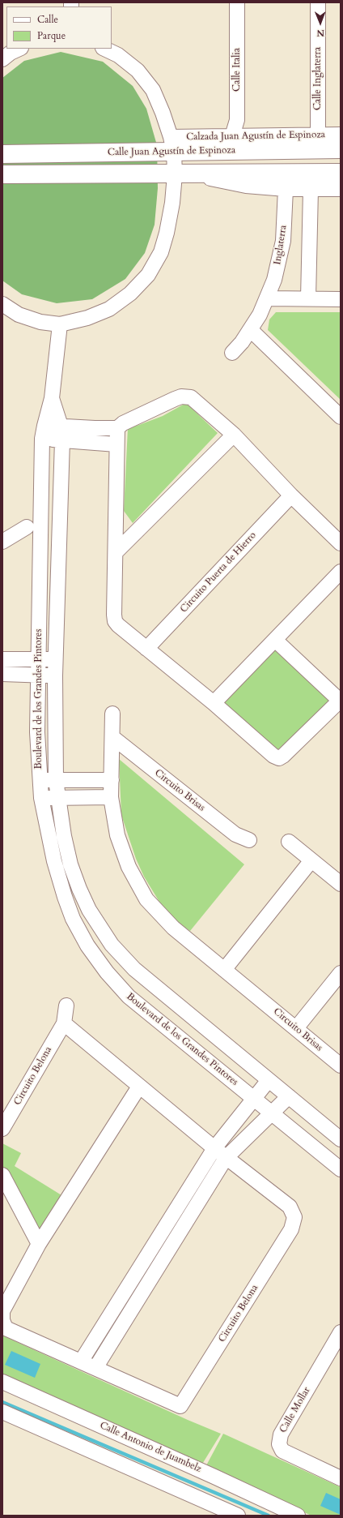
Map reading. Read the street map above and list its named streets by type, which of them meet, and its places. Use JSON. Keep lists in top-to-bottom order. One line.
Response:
{"streets":{"main road":["Calle Juan Agustín de Espinoza"],"street":["Calle Italia","Calle Inglaterra","Calzada Juan Agustín de Espinoza","Inglaterra","Circuito Puerta de Hierro","Boulevard de los Grandes Pintores","Circuito Brisas","Circuito Belona","Calle Mollar","Calle Antonio de Juambelz"]},"crossings":[["Calle Italia","Calzada Juan Agustín de Espinoza"],["Calle Inglaterra","Calzada Juan Agustín de Espinoza"],["Calzada Juan Agustín de Espinoza","Calle Juan Agustín de Espinoza"]],"legend":["Calle","Parque"],"north":"bottom"}
